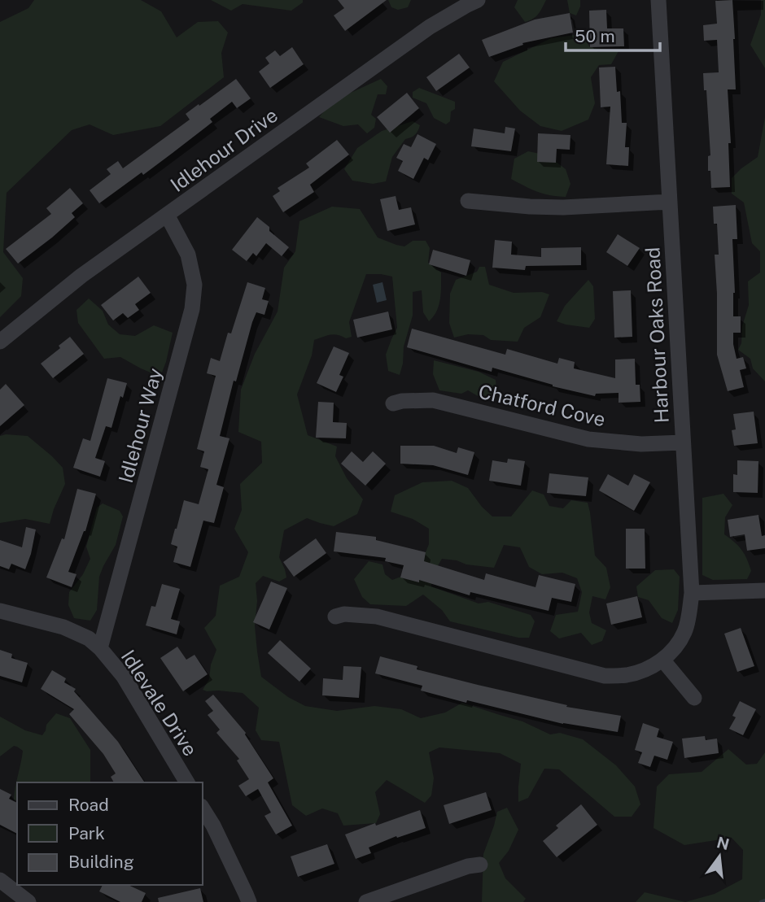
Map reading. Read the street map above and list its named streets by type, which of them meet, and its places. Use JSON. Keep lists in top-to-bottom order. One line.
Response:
{"streets":{"street":["Idlehour Drive","Harbour Oaks Road","Chatford Cove","Idlehour Way","Idlevale Drive"]},"crossings":[["Idlehour Drive","Idlehour Way"],["Harbour Oaks Road","Chatford Cove"],["Idlehour Way","Idlevale Drive"]],"legend":["Road","Park","Building"],"scale_bar":"50 m","north":"top"}
